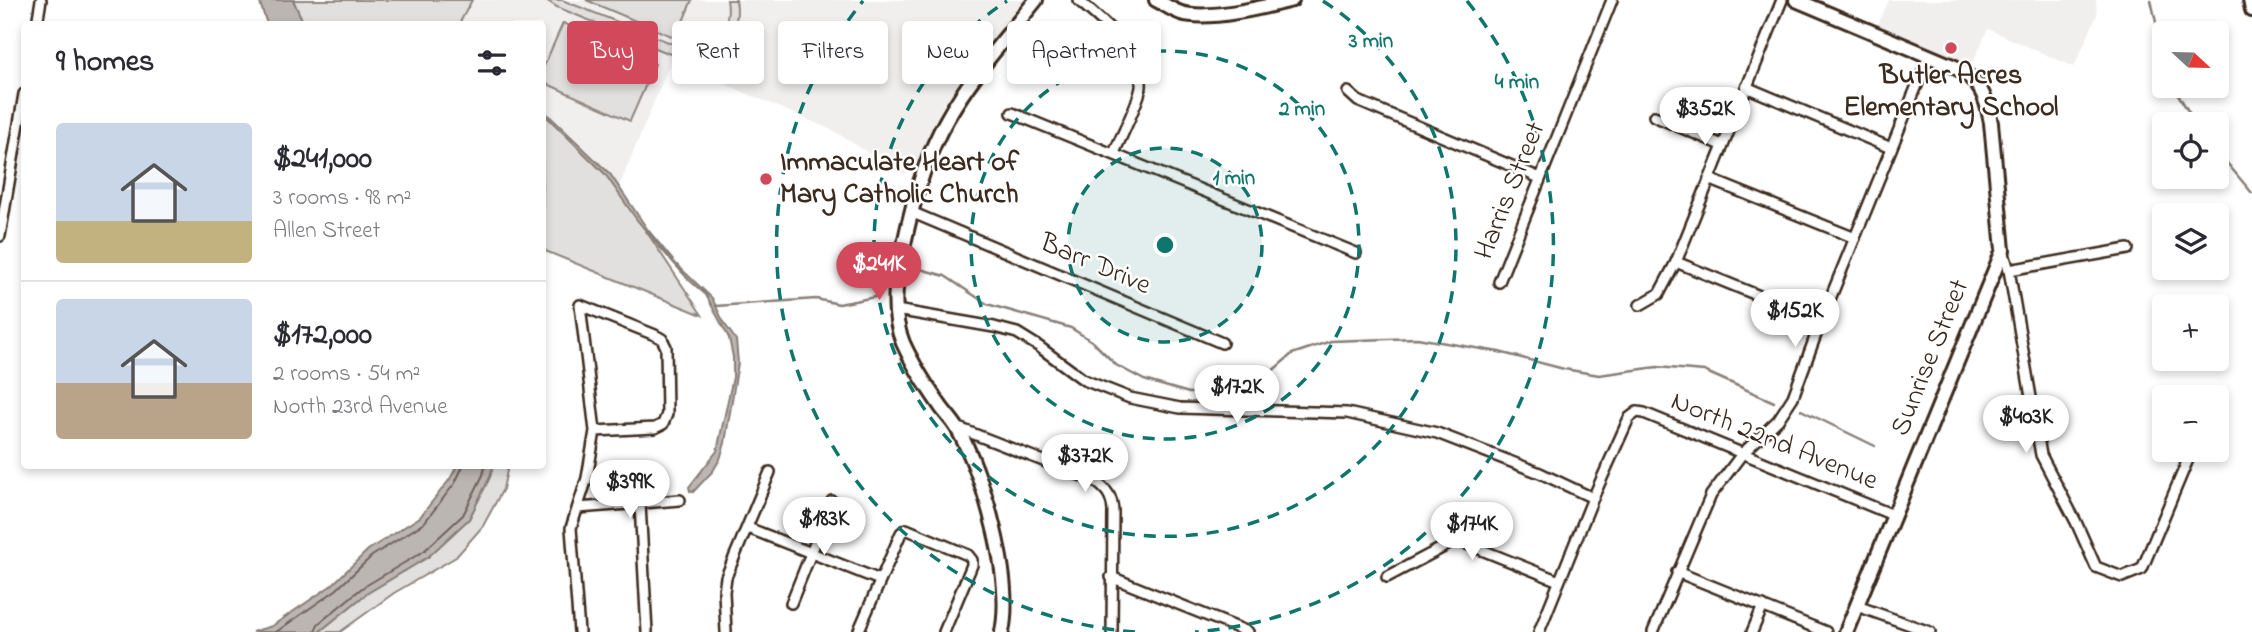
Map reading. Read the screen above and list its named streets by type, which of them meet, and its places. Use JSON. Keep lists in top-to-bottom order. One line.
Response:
{"streets":{"street":["Harris Street","Barr Drive","Sunrise Street","North 22nd Avenue"]},"crossings":[["Sunrise Street","North 22nd Avenue"]],"places":["Butler Acres Elementary School","Immaculate Heart of Mary Catholic Church"],"north":"right","page":{"map_buttons":["+","−"],"chip":["Buy","Rent","Filters","New","Apartment"],"heading":"9 homes","price":["$352K","$241K","$152K","$172K","$403K","$372K","$399K","$183K","$174K"],"list":[{"name":"$241,000","note":"3 rooms · 98 m² · Allen Street"},{"name":"$172,000","note":"2 rooms · 54 m² · North 23rd Avenue"}]},"rings":["3 min","4 min","2 min","1 min"]}
